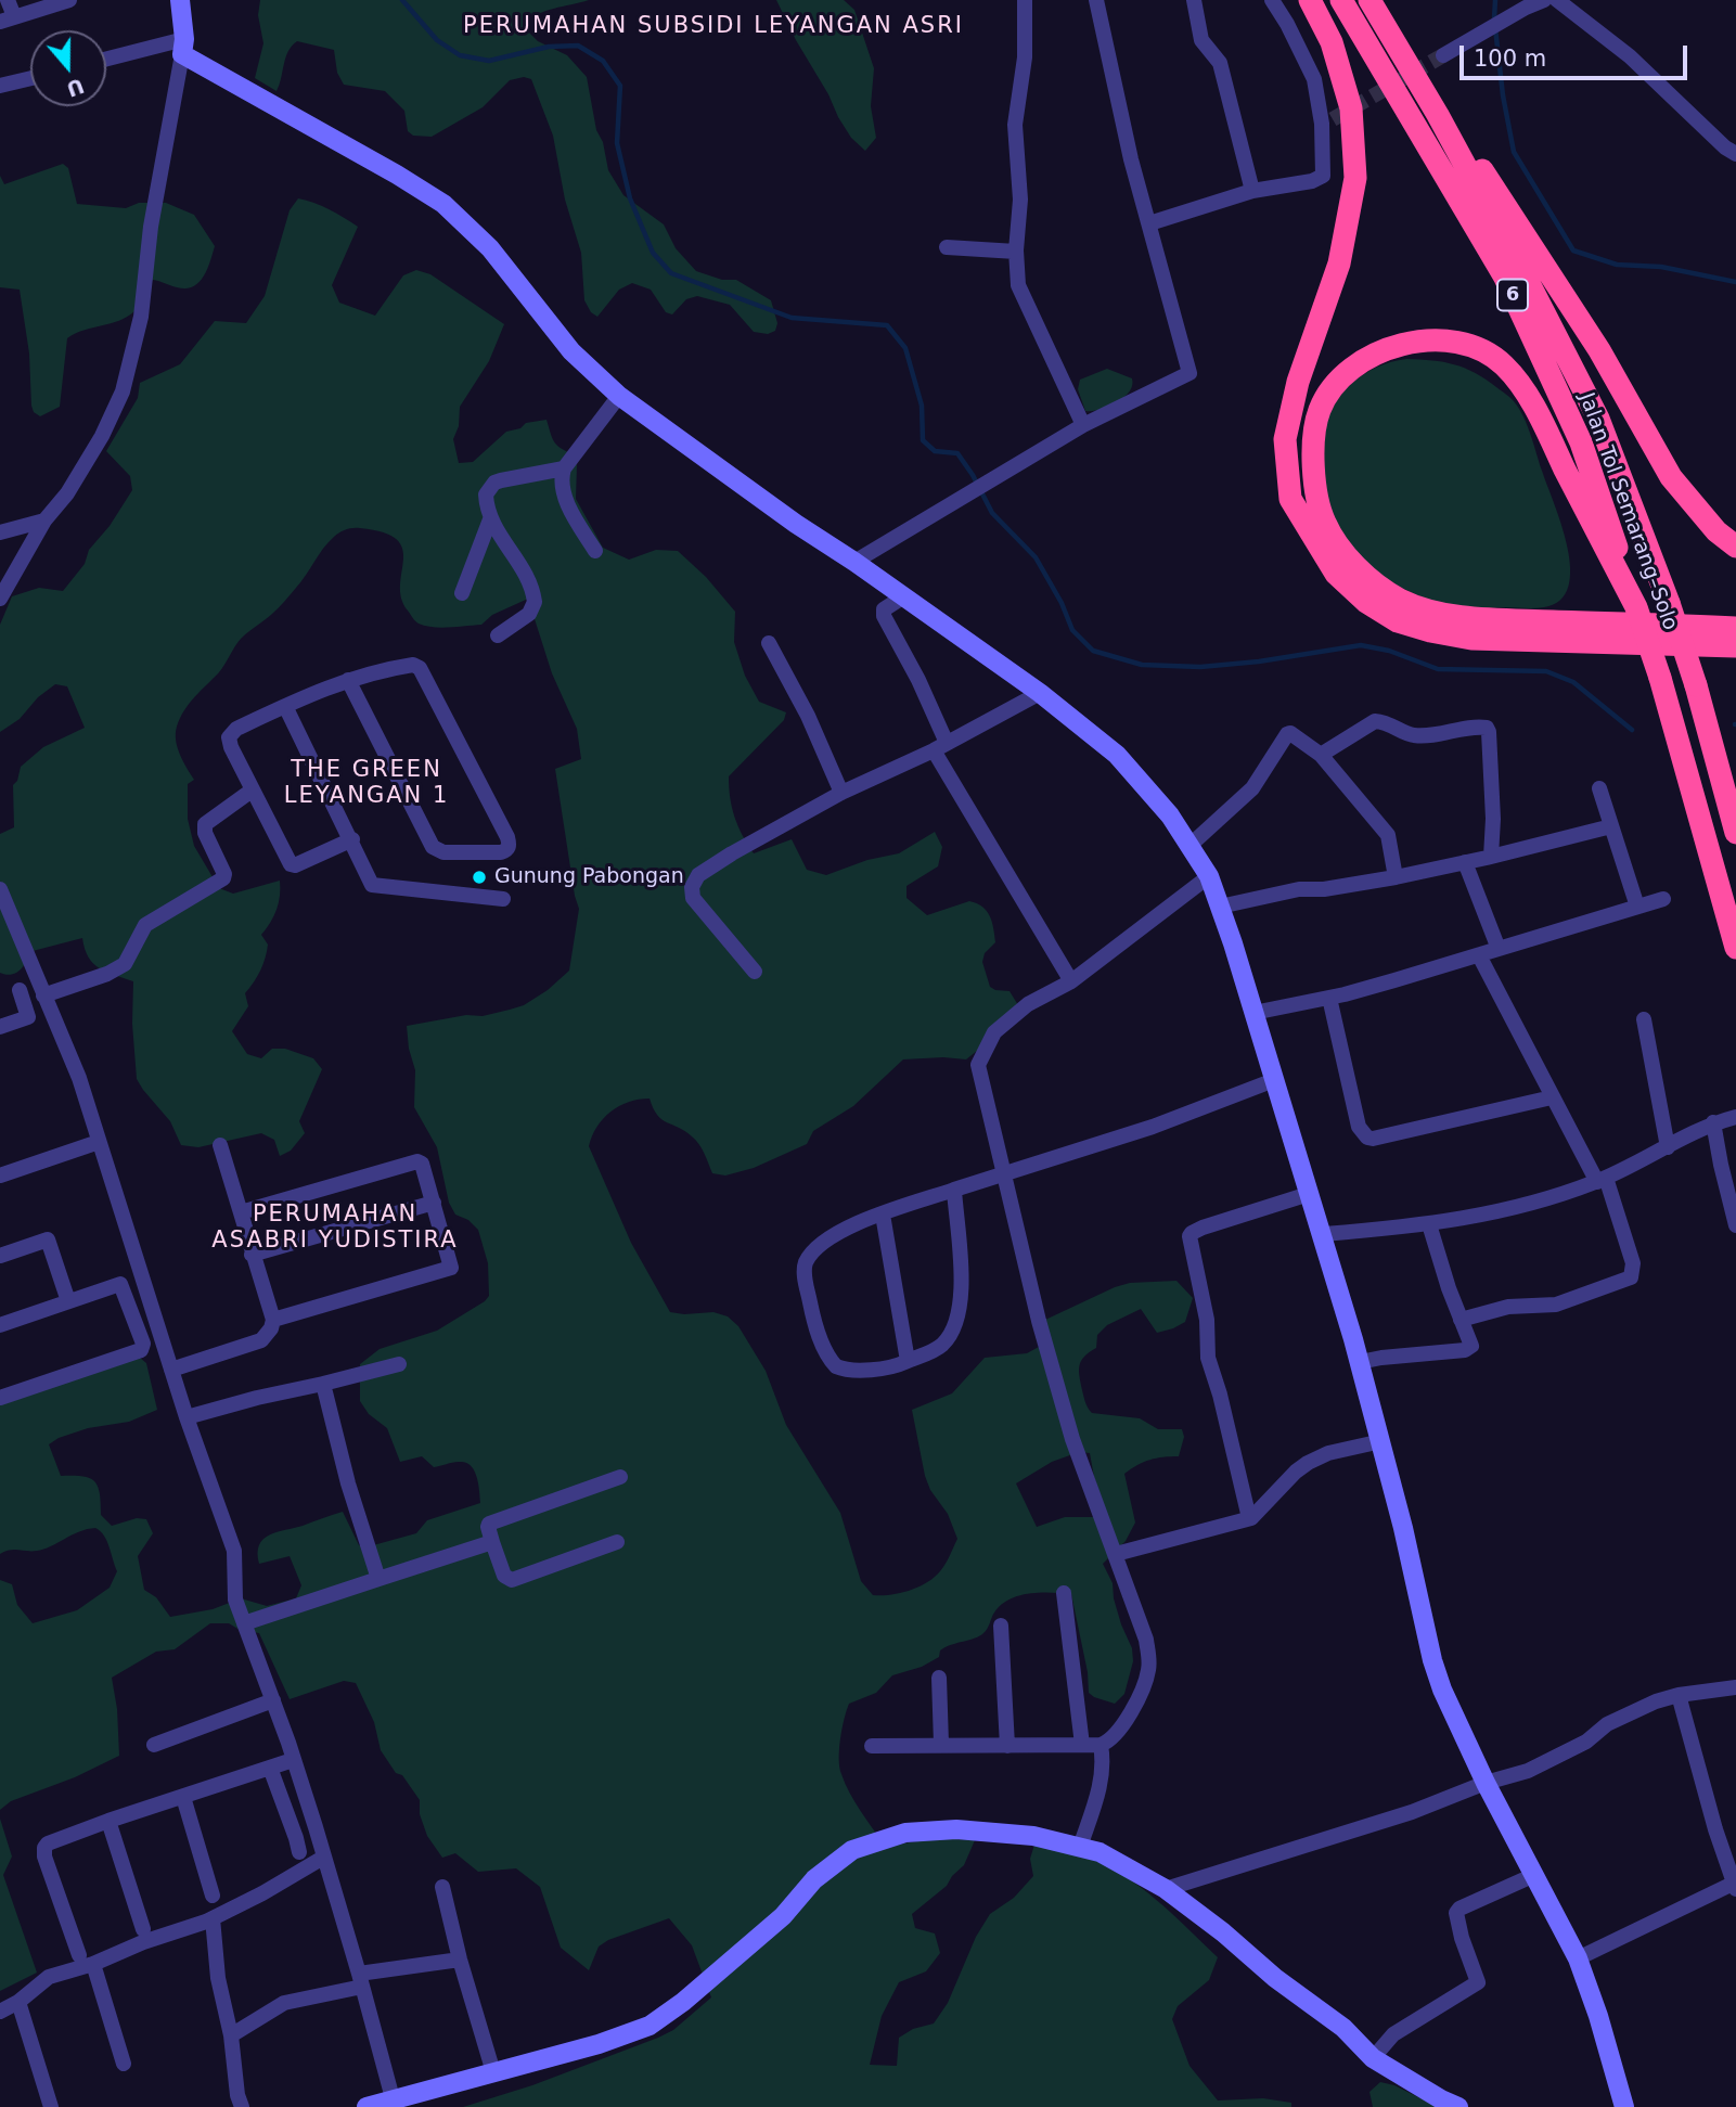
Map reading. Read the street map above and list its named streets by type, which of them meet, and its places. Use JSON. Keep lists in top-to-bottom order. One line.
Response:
{"streets":{"highway":["6","Jalan Tol Semarang–Solo"]},"districts":["PERUMAHAN SUBSIDI LEYANGAN ASRI","THE GREEN LEYANGAN 1","PERUMAHAN ASABRI YUDISTIRA"],"places":["Gunung Pabongan"],"scale_bar":"100 m","north":"bottom"}
